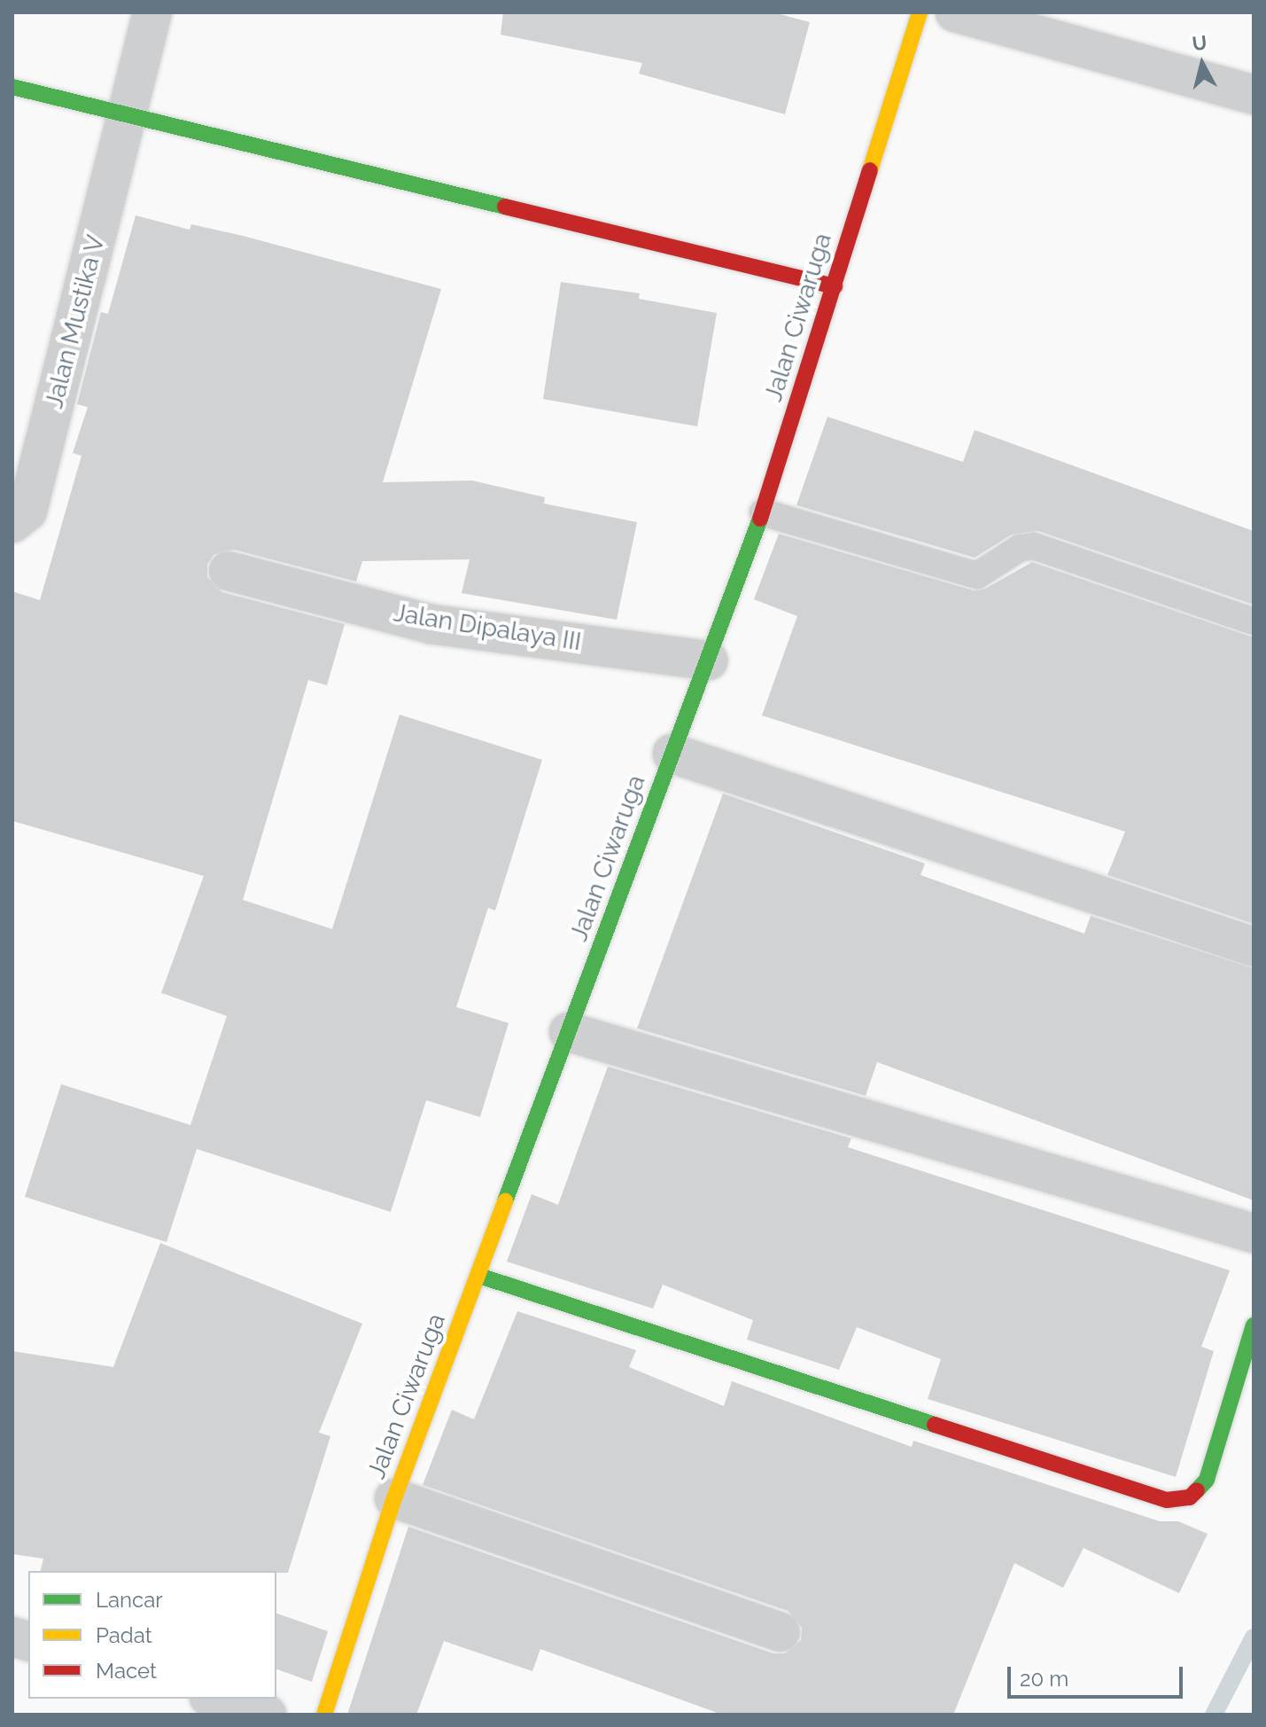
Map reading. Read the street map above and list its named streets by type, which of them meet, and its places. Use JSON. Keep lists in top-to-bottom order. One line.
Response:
{"streets":{"street":["Jalan Ciwaruga","Jalan Mustika V","Jalan Dipalaya III"]},"crossings":[["Jalan Ciwaruga","Jalan Dipalaya III"]],"legend":["Lancar","Padat","Macet"],"scale_bar":"20 m","north":"top"}
